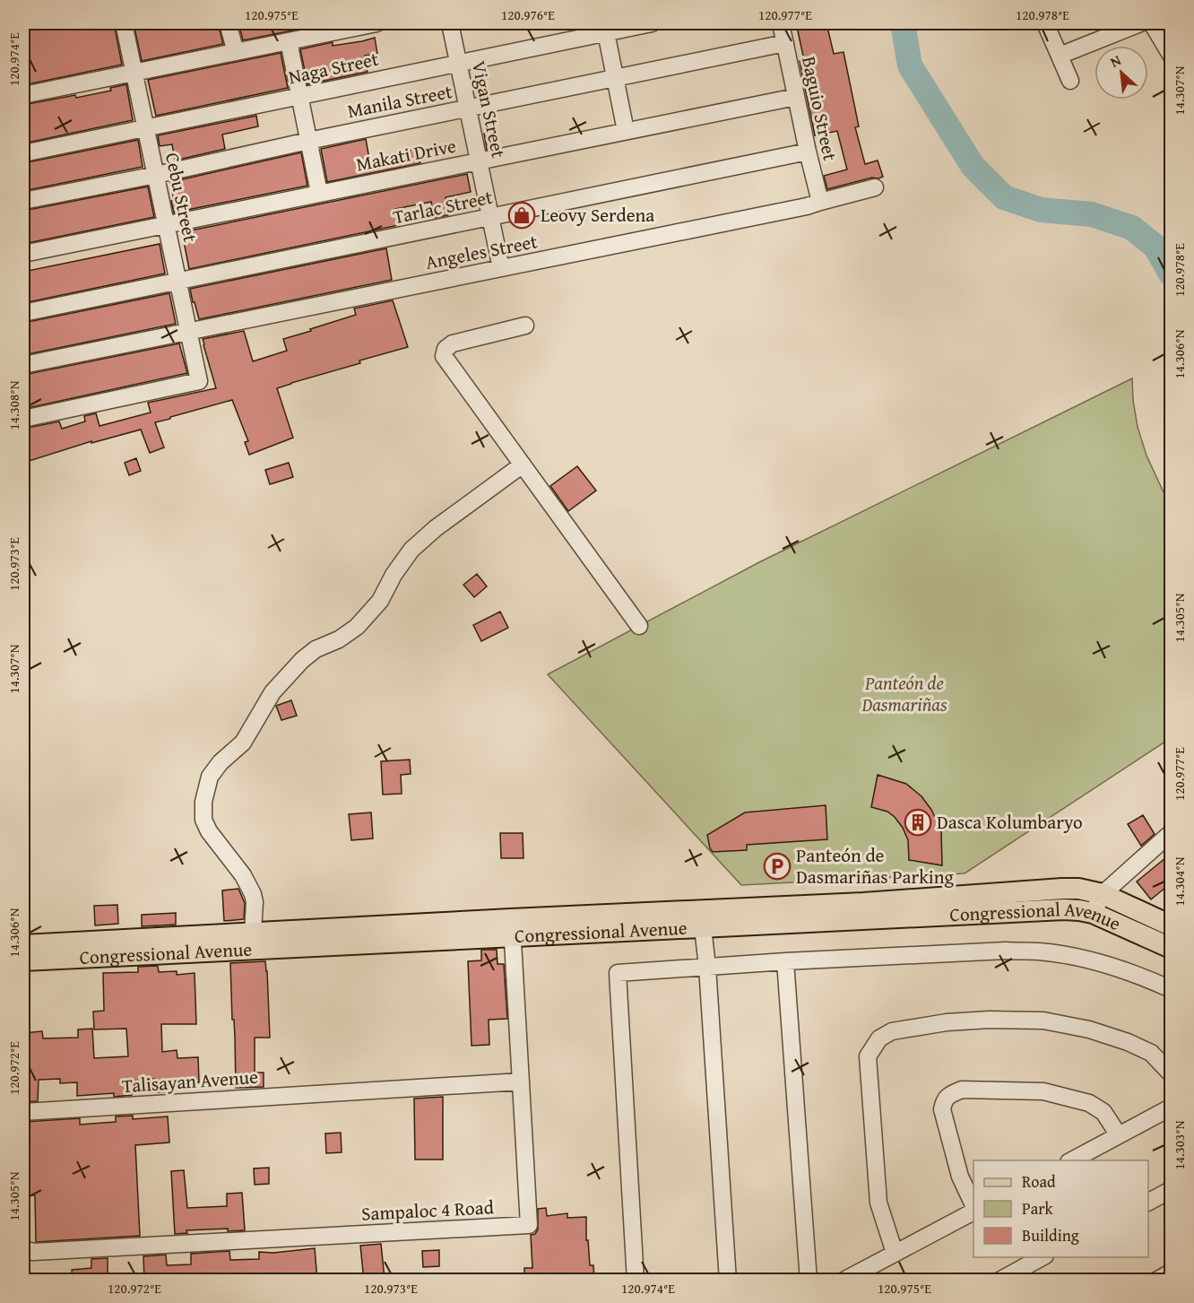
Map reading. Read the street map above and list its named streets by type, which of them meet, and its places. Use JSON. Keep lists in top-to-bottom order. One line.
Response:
{"streets":{"main road":["Congressional Avenue"],"street":["Naga Street","Manila Street","Baguio Street","Vigan Street","Makati Drive","Cebu Street","Tarlac Street","Angeles Street","Talisayan Avenue","Sampaloc 4 Road"]},"crossings":[["Naga Street","Vigan Street"],["Naga Street","Cebu Street"],["Manila Street","Baguio Street"],["Manila Street","Vigan Street"],["Manila Street","Cebu Street"],["Baguio Street","Makati Drive"],["Baguio Street","Tarlac Street"],["Baguio Street","Angeles Street"],["Vigan Street","Makati Drive"],["Vigan Street","Tarlac Street"],["Vigan Street","Angeles Street"],["Makati Drive","Cebu Street"],["Cebu Street","Tarlac Street"],["Cebu Street","Angeles Street"],["Congressional Avenue","Sampaloc 4 Road"],["Talisayan Avenue","Sampaloc 4 Road"]],"parks":["Panteón de Dasmariñas"],"places":{"shop":["Leovy Serdena"],"building":["Dasca Kolumbaryo"],"parking":["Panteón de Dasmariñas Parking"]},"legend":["Road","Park","Building"],"north":"top left","coordinates":["120.975°E","120.976°E","120.977°E","120.978°E","120.974°E","14.307°N","14.306°N","14.308°N","120.973°E","14.305°N","14.304°N","120.972°E","14.303°N"]}
